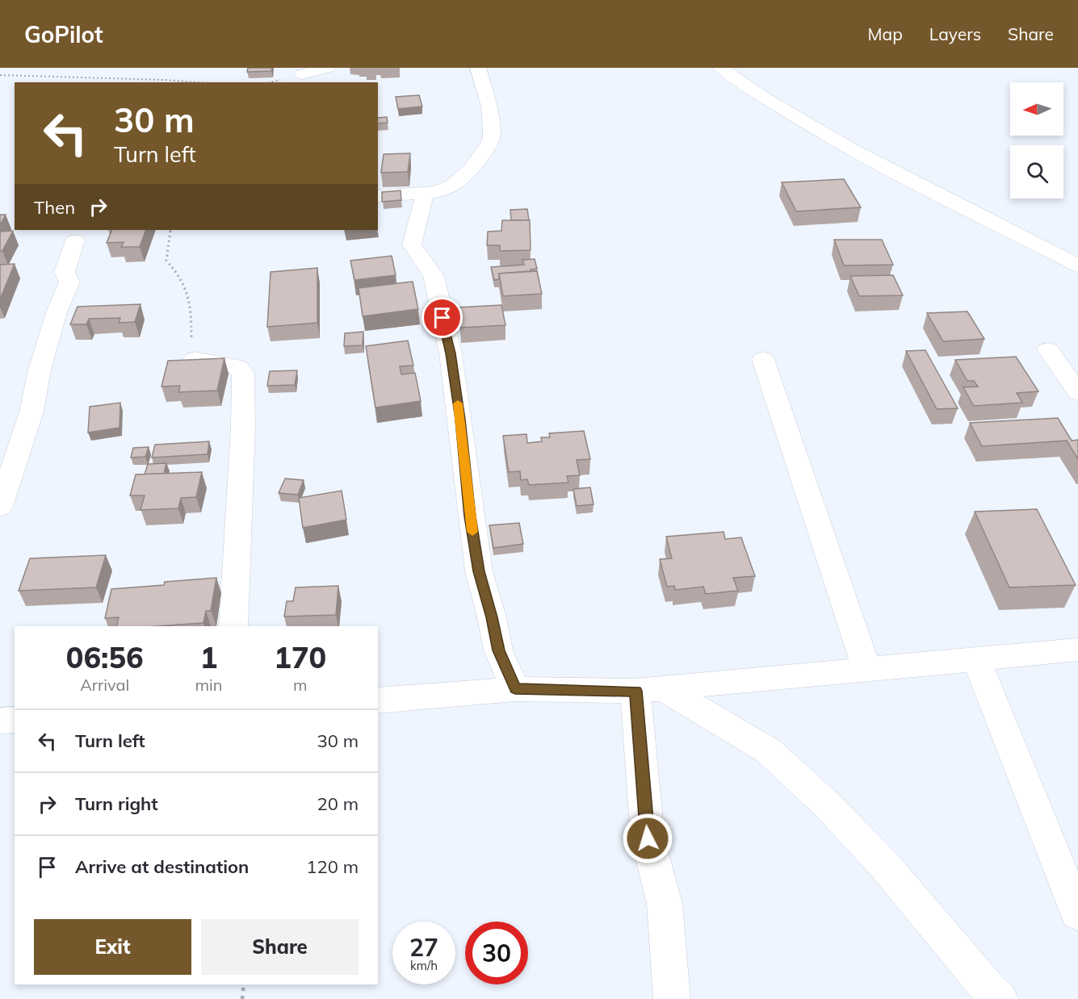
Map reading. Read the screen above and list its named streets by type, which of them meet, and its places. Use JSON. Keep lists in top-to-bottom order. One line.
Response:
{"north":"left","page":{"header":"GoPilot","nav":["Map","Layers","Share"],"turn":["30 m","Turn left"],"then":"Then","eta":["06:56","Arrival","1","min","170","m"],"list":[{"name":"Turn left","value":"30 m"},{"name":"Turn right","value":"20 m"},{"name":"Arrive at destination","value":"120 m"}],"buttons":["Exit","Share"],"speed":"27 km/h","limit":"30"}}
